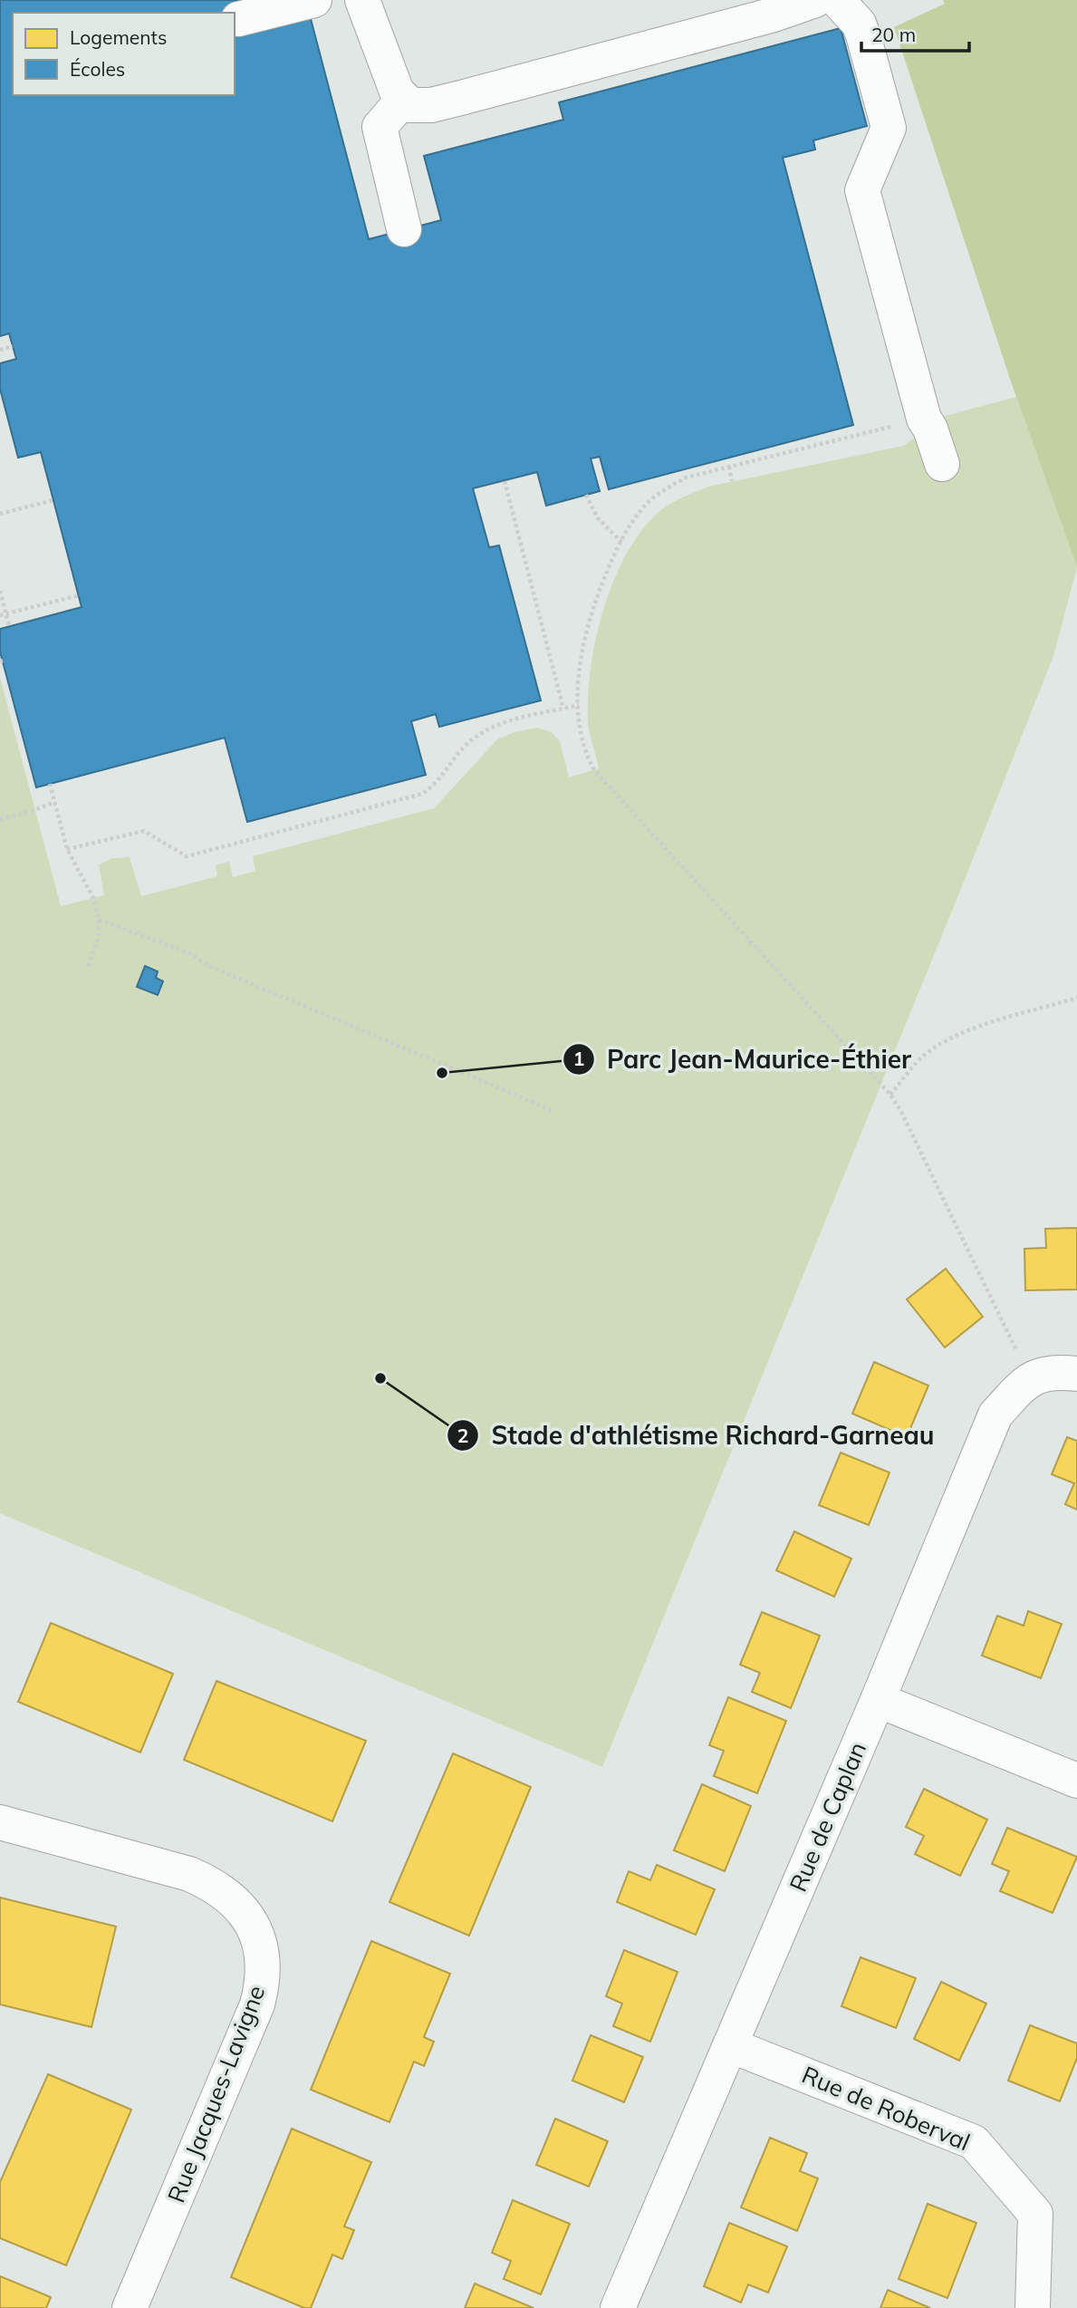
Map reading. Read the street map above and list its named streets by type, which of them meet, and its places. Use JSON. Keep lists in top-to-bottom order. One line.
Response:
{"streets":{"street":["Rue de Caplan","Rue Jacques-Lavigne","Rue de Roberval"]},"crossings":[["Rue de Caplan","Rue de Roberval"]],"places":["Parc Jean-Maurice-Éthier","Stade d'athlétisme Richard-Garneau"],"legend":["Logements","Écoles"],"scale_bar":"20 m"}
